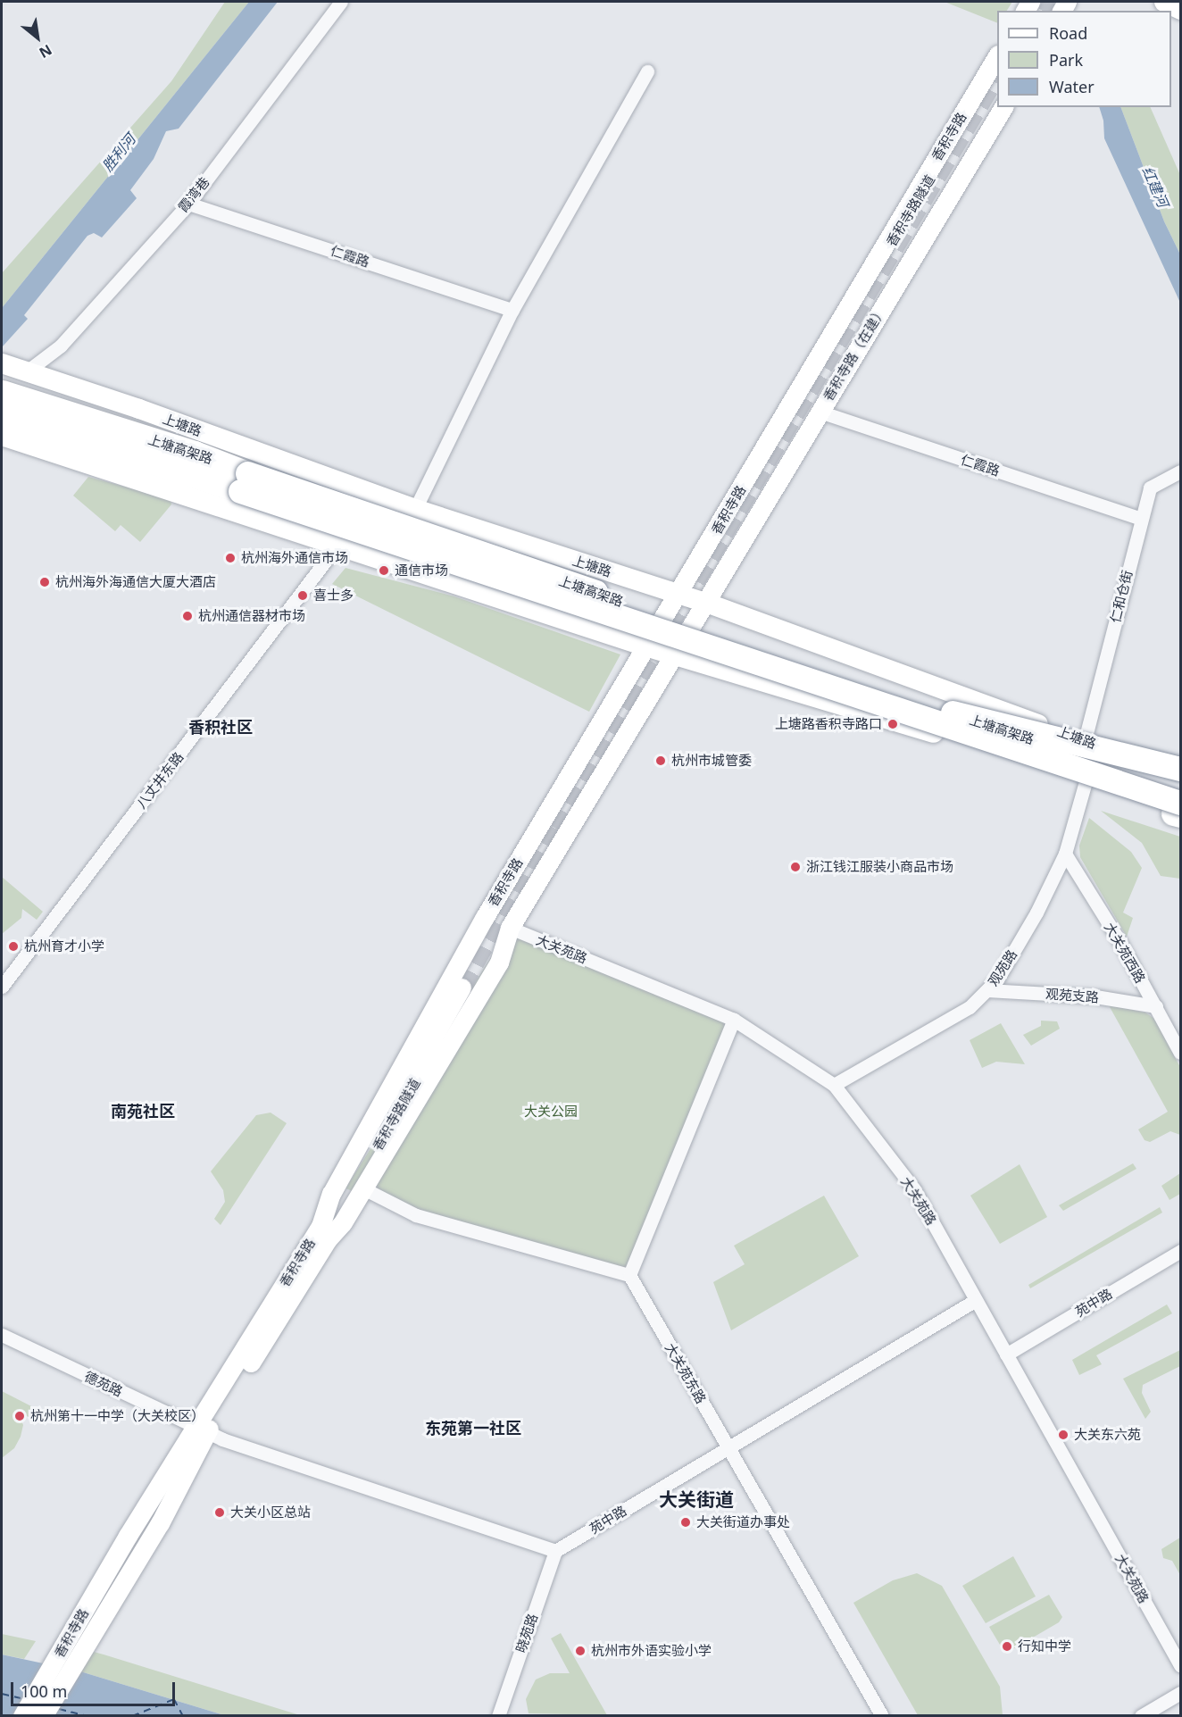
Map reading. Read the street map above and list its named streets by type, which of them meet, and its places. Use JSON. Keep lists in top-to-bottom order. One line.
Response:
{"streets":{"highway":["上塘高架路"],"main road":["香积寺路","香积寺路隧道","香积寺路（在建）","上塘路","大关苑路"],"street":["霞湾巷","仁霞路","仁和仓街","八丈井东路","大关苑西路","观苑路","观苑支路","苑中路","大关苑东路","德苑路","晓苑路"]},"crossings":[["香积寺路","香积寺路隧道"],["香积寺路","香积寺路（在建）"],["香积寺路","上塘路"],["香积寺路","大关苑路"],["香积寺路","德苑路"],["霞湾巷","仁霞路"],["霞湾巷","上塘路"],["香积寺路隧道","香积寺路（在建）"],["仁霞路","香积寺路（在建）"],["仁霞路","仁和仓街"],["香积寺路（在建）","上塘路"],["上塘路","仁和仓街"],["大关苑路","观苑路"],["大关苑路","苑中路"],["大关苑西路","观苑路"],["大关苑西路","观苑支路"],["观苑路","观苑支路"],["苑中路","大关苑东路"],["苑中路","晓苑路"]],"districts":["香积社区","南苑社区","东苑第一社区","大关街道"],"water":["胜利河","红建河"],"parks":["大关公园"],"places":["杭州海外通信市场","通信市场","杭州海外海通信大厦大酒店","喜士多","杭州通信器材市场","上塘路香积寺路口","杭州市城管委","浙江钱江服装小商品市场","杭州育才小学","杭州第十一中学（大关校区）","大关东六苑","大关小区总站","大关街道办事处","行知中学","杭州市外语实验小学"],"legend":["Road","Park","Water"],"scale_bar":"100 m","north":"bottom right"}
